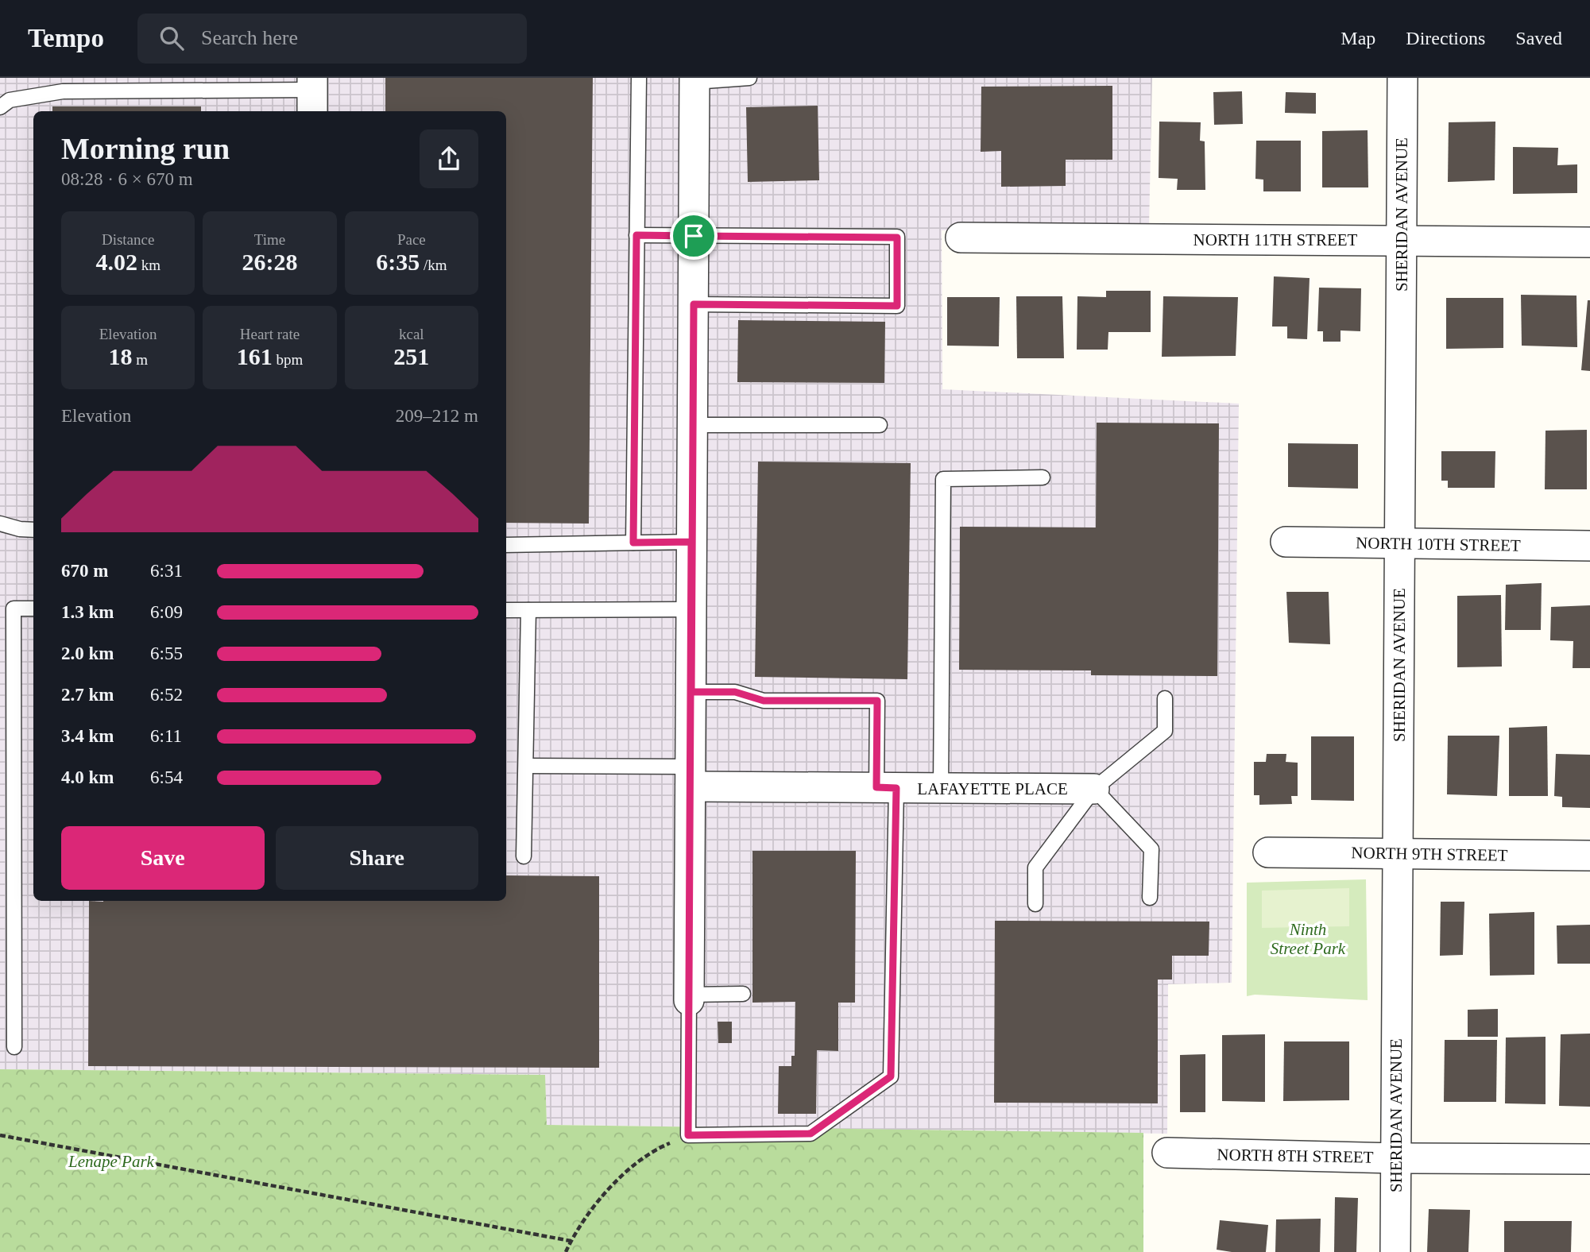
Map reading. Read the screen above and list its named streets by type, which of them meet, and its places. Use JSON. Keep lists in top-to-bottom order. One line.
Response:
{"streets":{"street":["SHERIDAN AVENUE","NORTH 11TH STREET","NORTH 10TH STREET","LAFAYETTE PLACE","NORTH 9TH STREET","NORTH 8TH STREET"]},"crossings":[["SHERIDAN AVENUE","NORTH 11TH STREET"],["SHERIDAN AVENUE","NORTH 10TH STREET"],["SHERIDAN AVENUE","NORTH 9TH STREET"],["SHERIDAN AVENUE","NORTH 8TH STREET"]],"parks":["Ninth Street Park","Lenape Park"],"page":{"header":"Tempo","search":"Search here","nav":["Map","Directions","Saved"],"heading":["Morning run","08:28 · 6 × 670 m"],"stats":[["Distance","4.02 km"],["Time","26:28"],["Pace","6:35 /km"],["Elevation","18 m"],["Heart rate","161 bpm"],["kcal","251"]],"chart":["Elevation","209–212 m"],"list":[{"name":"670 m","note":"6:31"},{"name":"1.3 km","note":"6:09"},{"name":"2.0 km","note":"6:55"},{"name":"2.7 km","note":"6:52"},{"name":"3.4 km","note":"6:11"},{"name":"4.0 km","note":"6:54"}],"buttons":["Save","Share"]}}
